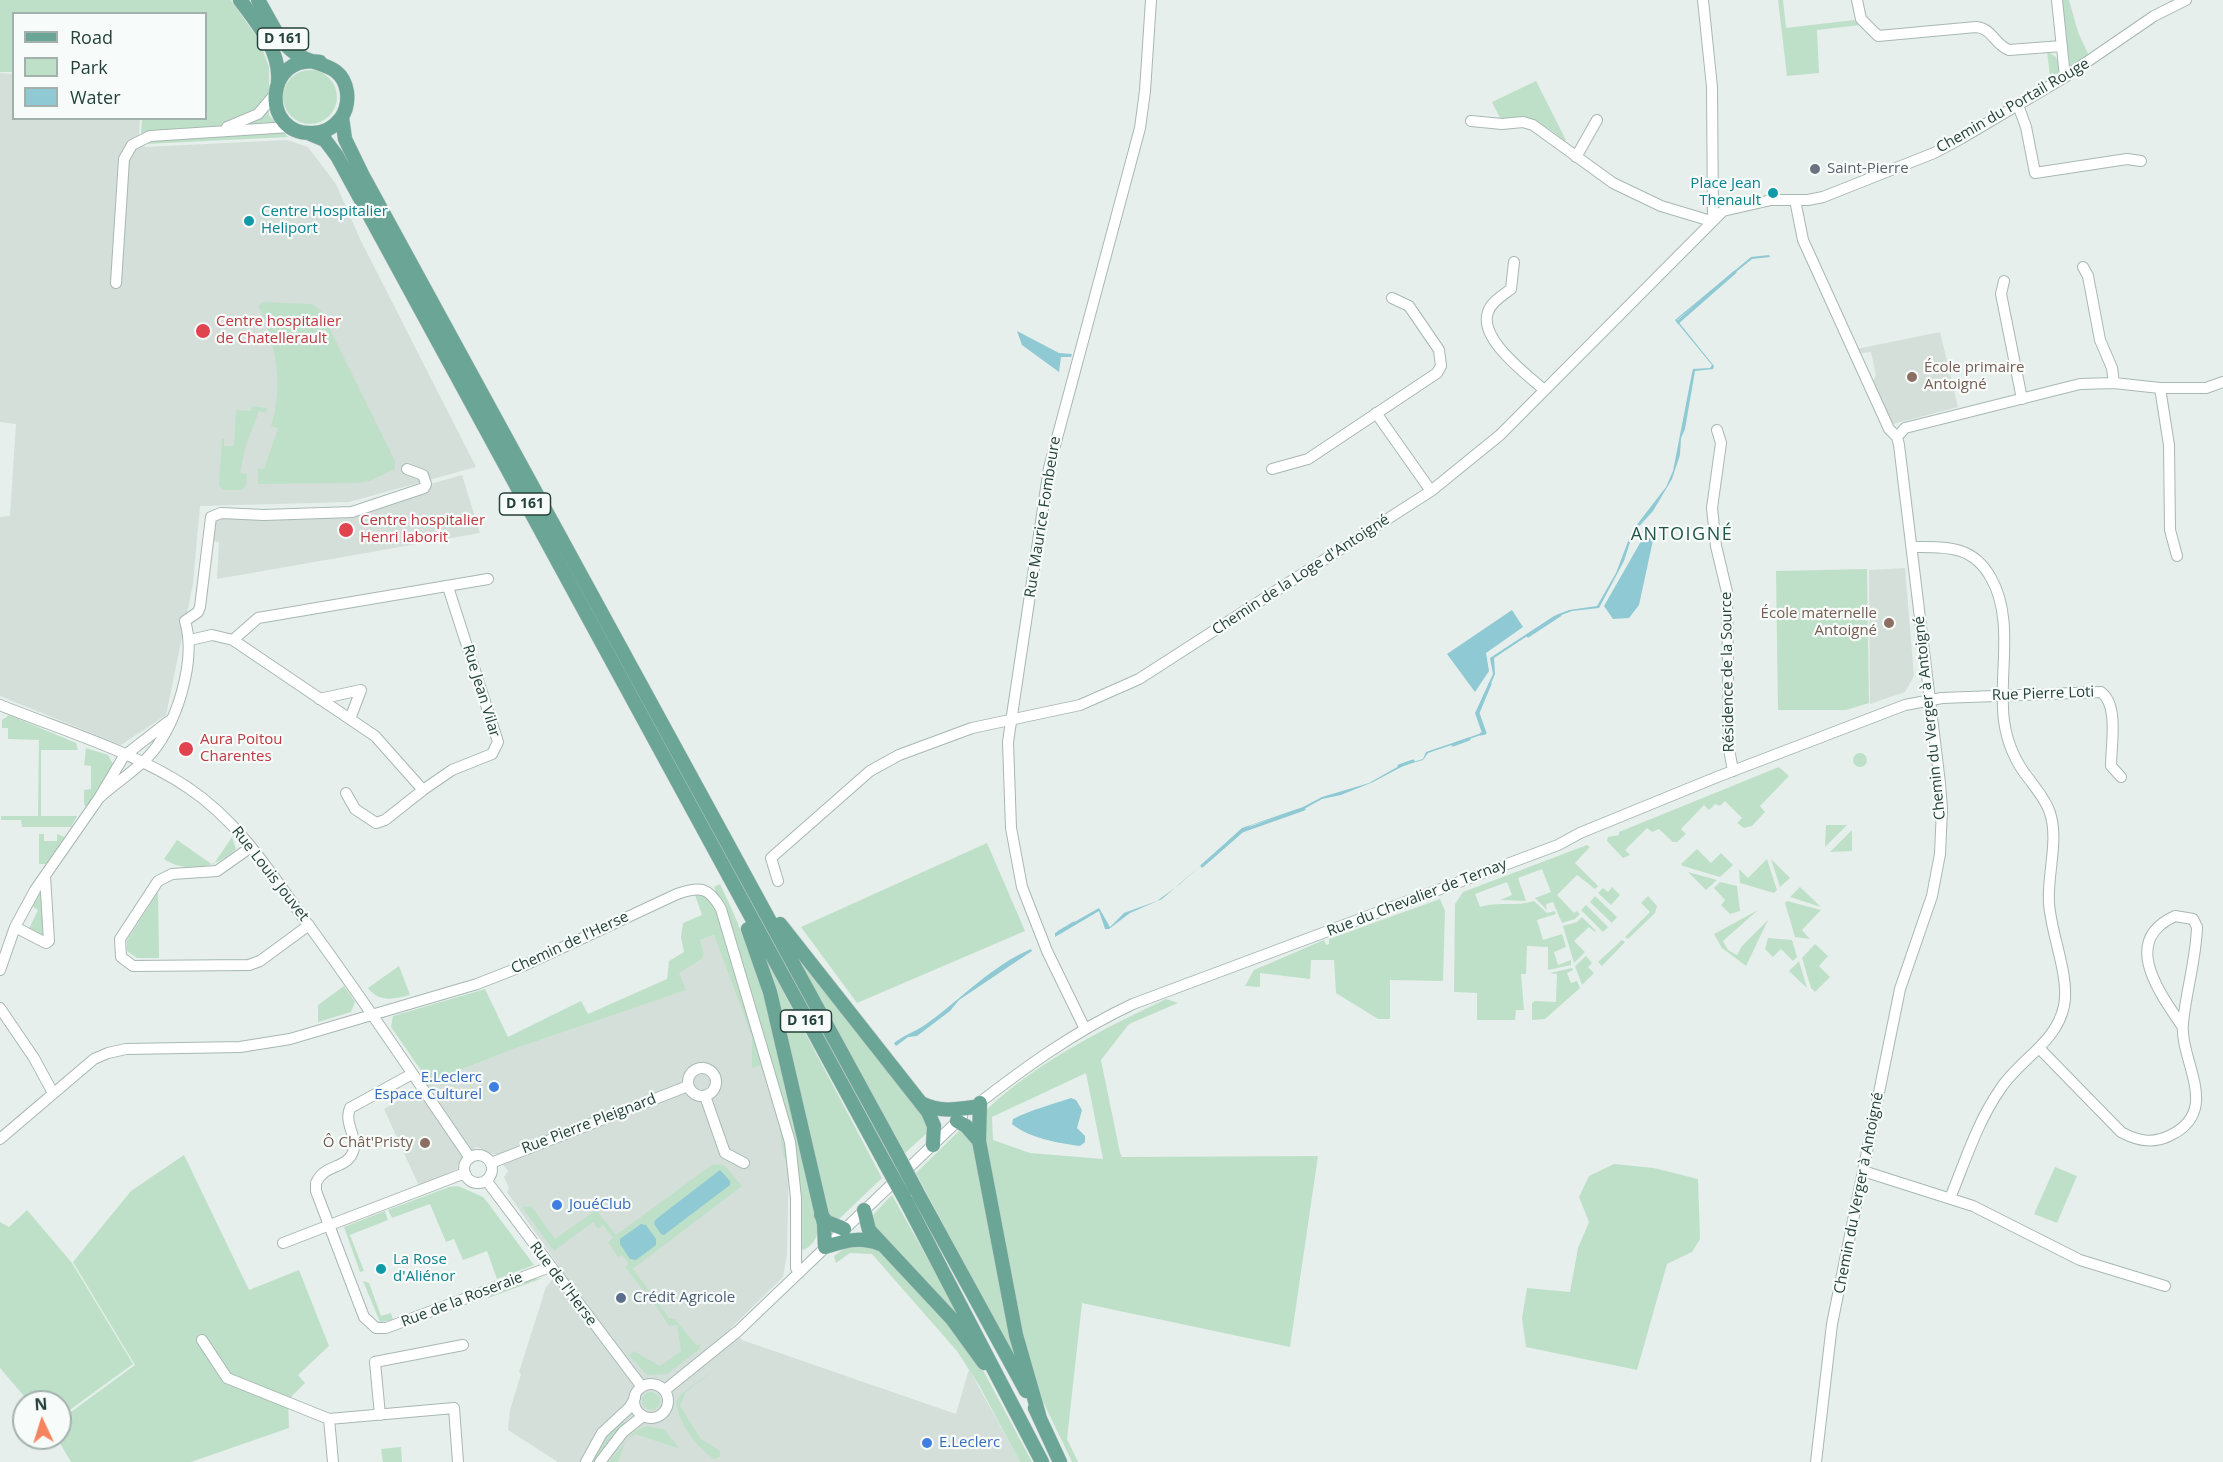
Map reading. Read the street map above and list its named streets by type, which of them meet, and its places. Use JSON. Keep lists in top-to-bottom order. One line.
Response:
{"streets":{"main road":["D 161"],"street":["Chemin du Portail Rouge","Rue Maurice Fombeure","Chemin de la Loge d'Antoigné","Résidence de la Source","Rue Jean Vilar","Rue Pierre Loti","Chemin du Verger à Antoigné","Rue Louis Jouvet","Rue du Chevalier de Ternay","Chemin de l'Herse","Rue Pierre Pleignard","Rue de l'Herse","Rue de la Roseraie"]},"crossings":[["Chemin du Portail Rouge","Chemin de la Loge d'Antoigné"],["Chemin du Portail Rouge","Chemin du Verger à Antoigné"],["Rue Maurice Fombeure","Chemin de la Loge d'Antoigné"],["Rue Maurice Fombeure","Rue du Chevalier de Ternay"],["Chemin de la Loge d'Antoigné","Chemin du Verger à Antoigné"],["Résidence de la Source","Rue du Chevalier de Ternay"],["Rue Pierre Loti","Chemin du Verger à Antoigné"],["Rue Pierre Loti","Rue du Chevalier de Ternay"],["Chemin du Verger à Antoigné","Rue du Chevalier de Ternay"],["Rue Louis Jouvet","Chemin de l'Herse"],["Rue du Chevalier de Ternay","Chemin de l'Herse"],["Rue du Chevalier de Ternay","Rue de l'Herse"],["Rue Pierre Pleignard","Rue de l'Herse"],["Rue de l'Herse","Rue de la Roseraie"]],"districts":["ANTOIGNÉ"],"places":["Saint-Pierre","Place Jean Thenault","Centre Hospitalier Heliport","Centre hospitalier de Chatellerault","École primaire Antoigné","Centre hospitalier Henri laborit","École maternelle Antoigné","Aura Poitou Charentes","E.Leclerc Espace Culturel","Ô Chât'Pristy","JouéClub","La Rose d'Aliénor","Crédit Agricole","E.Leclerc"],"legend":["Road","Park","Water"],"north":"top"}
